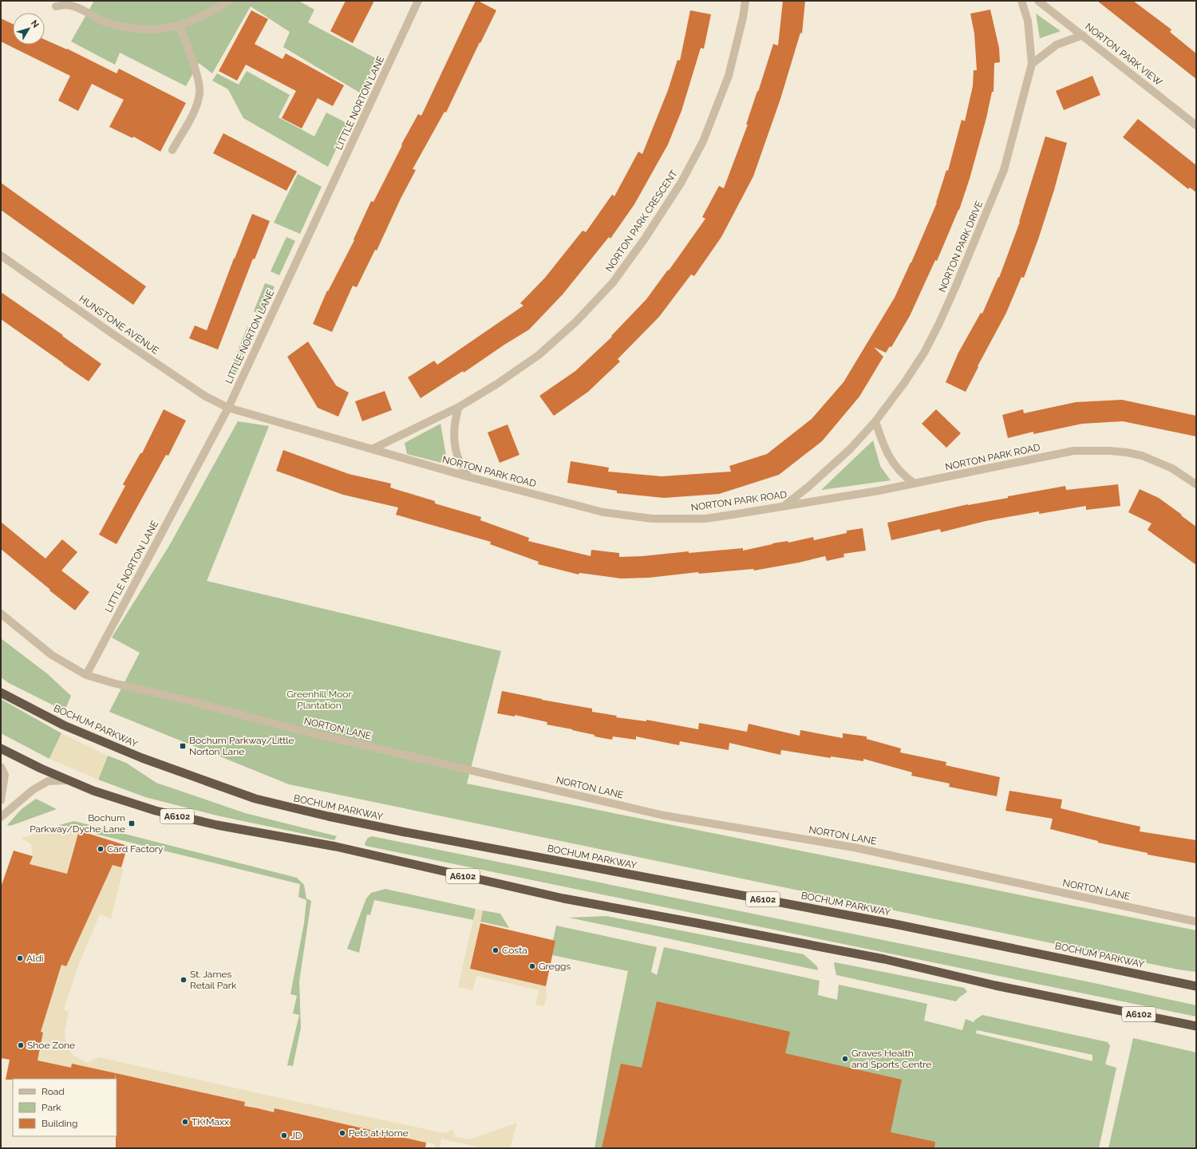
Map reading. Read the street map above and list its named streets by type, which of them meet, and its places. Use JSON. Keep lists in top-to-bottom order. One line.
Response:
{"streets":{"highway":["BOCHUM PARKWAY","A6102"],"street":["NORTON PARK VIEW","LITTLE NORTON LANE","NORTON PARK CRESCENT","NORTON PARK DRIVE","HUNSTONE AVENUE","NORTON PARK ROAD","NORTON LANE"]},"crossings":[["LITTLE NORTON LANE","HUNSTONE AVENUE"],["LITTLE NORTON LANE","NORTON PARK ROAD"],["LITTLE NORTON LANE","NORTON LANE"],["NORTON PARK CRESCENT","NORTON PARK ROAD"],["NORTON PARK DRIVE","NORTON PARK ROAD"],["HUNSTONE AVENUE","NORTON PARK ROAD"]],"parks":["Greenhill Moor Plantation"],"places":{"transit":["Bochum Parkway/Little Norton Lane","Bochum Parkway/Dyche Lane"],"other":["Card Factory","Costa","Aldi","Greggs","St. James Retail Park","Shoe Zone","Graves Health and Sports Centre","TK Maxx","Pets at Home","JD"]},"legend":["Road","Park","Building"],"north":"top right"}
